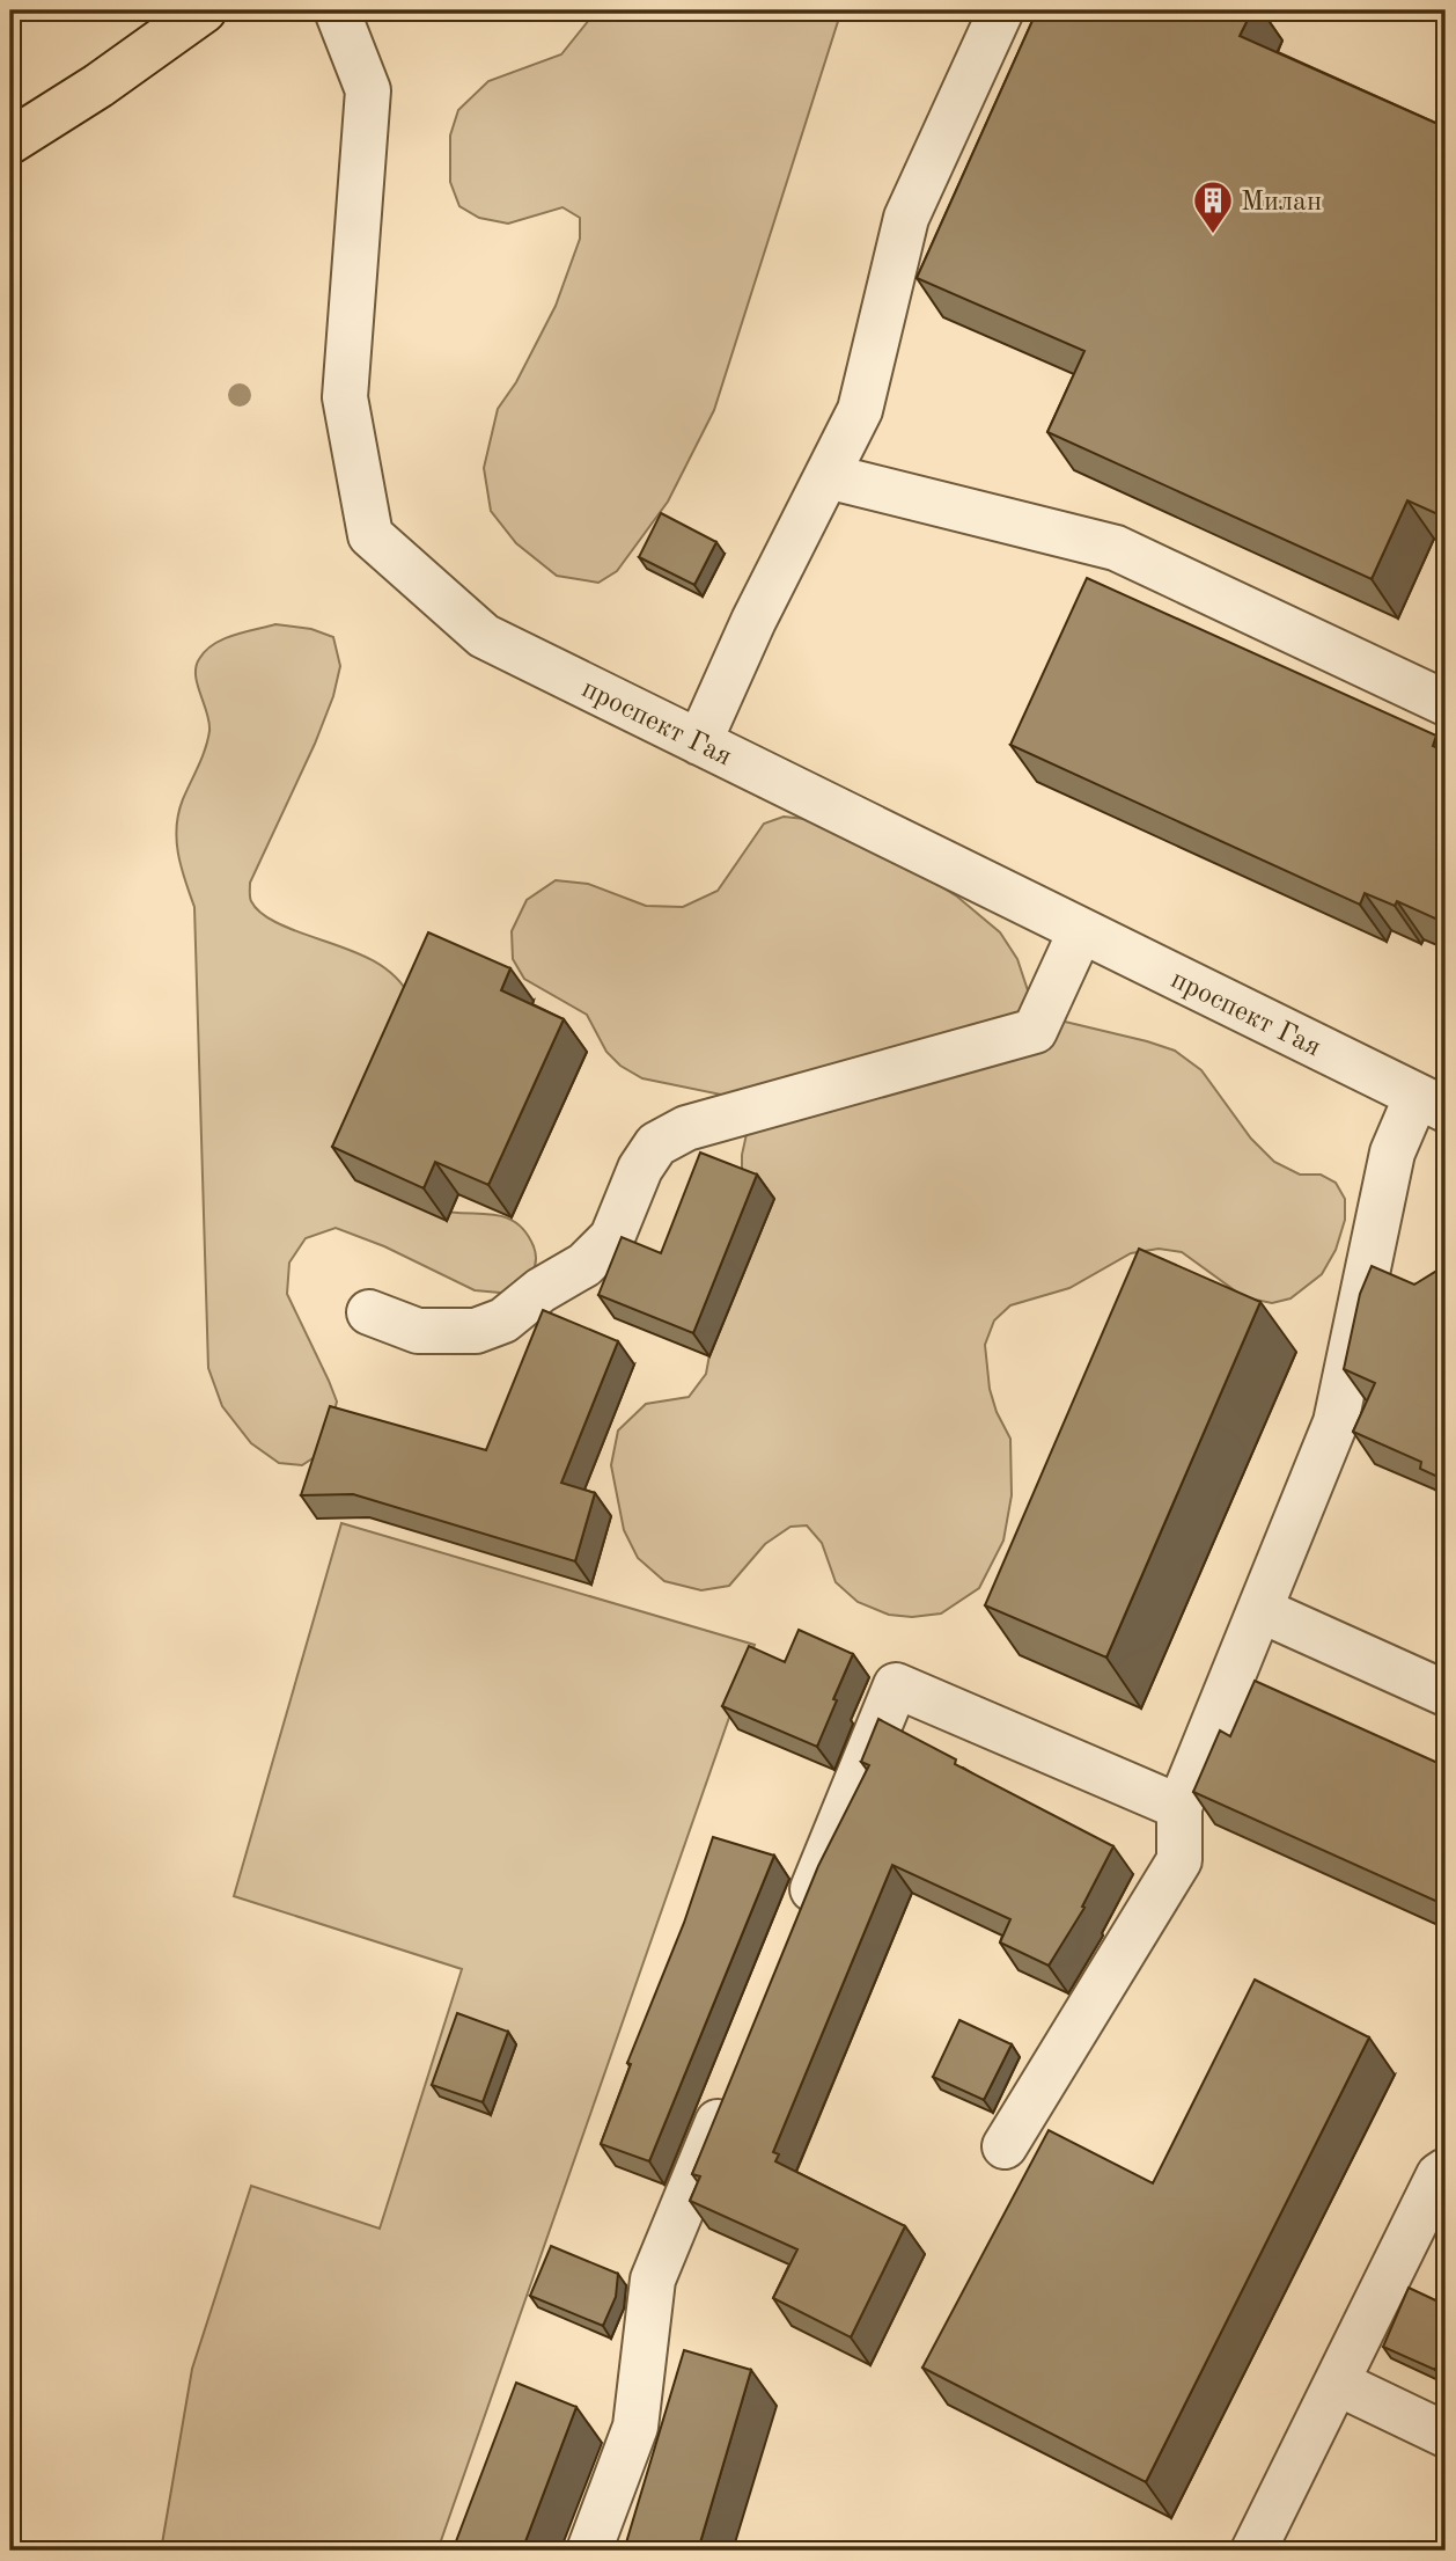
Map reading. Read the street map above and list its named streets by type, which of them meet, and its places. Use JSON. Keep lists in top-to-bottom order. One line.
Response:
{"streets":{"street":["проспект Гая"]},"places":{"building":["Милан"]}}
